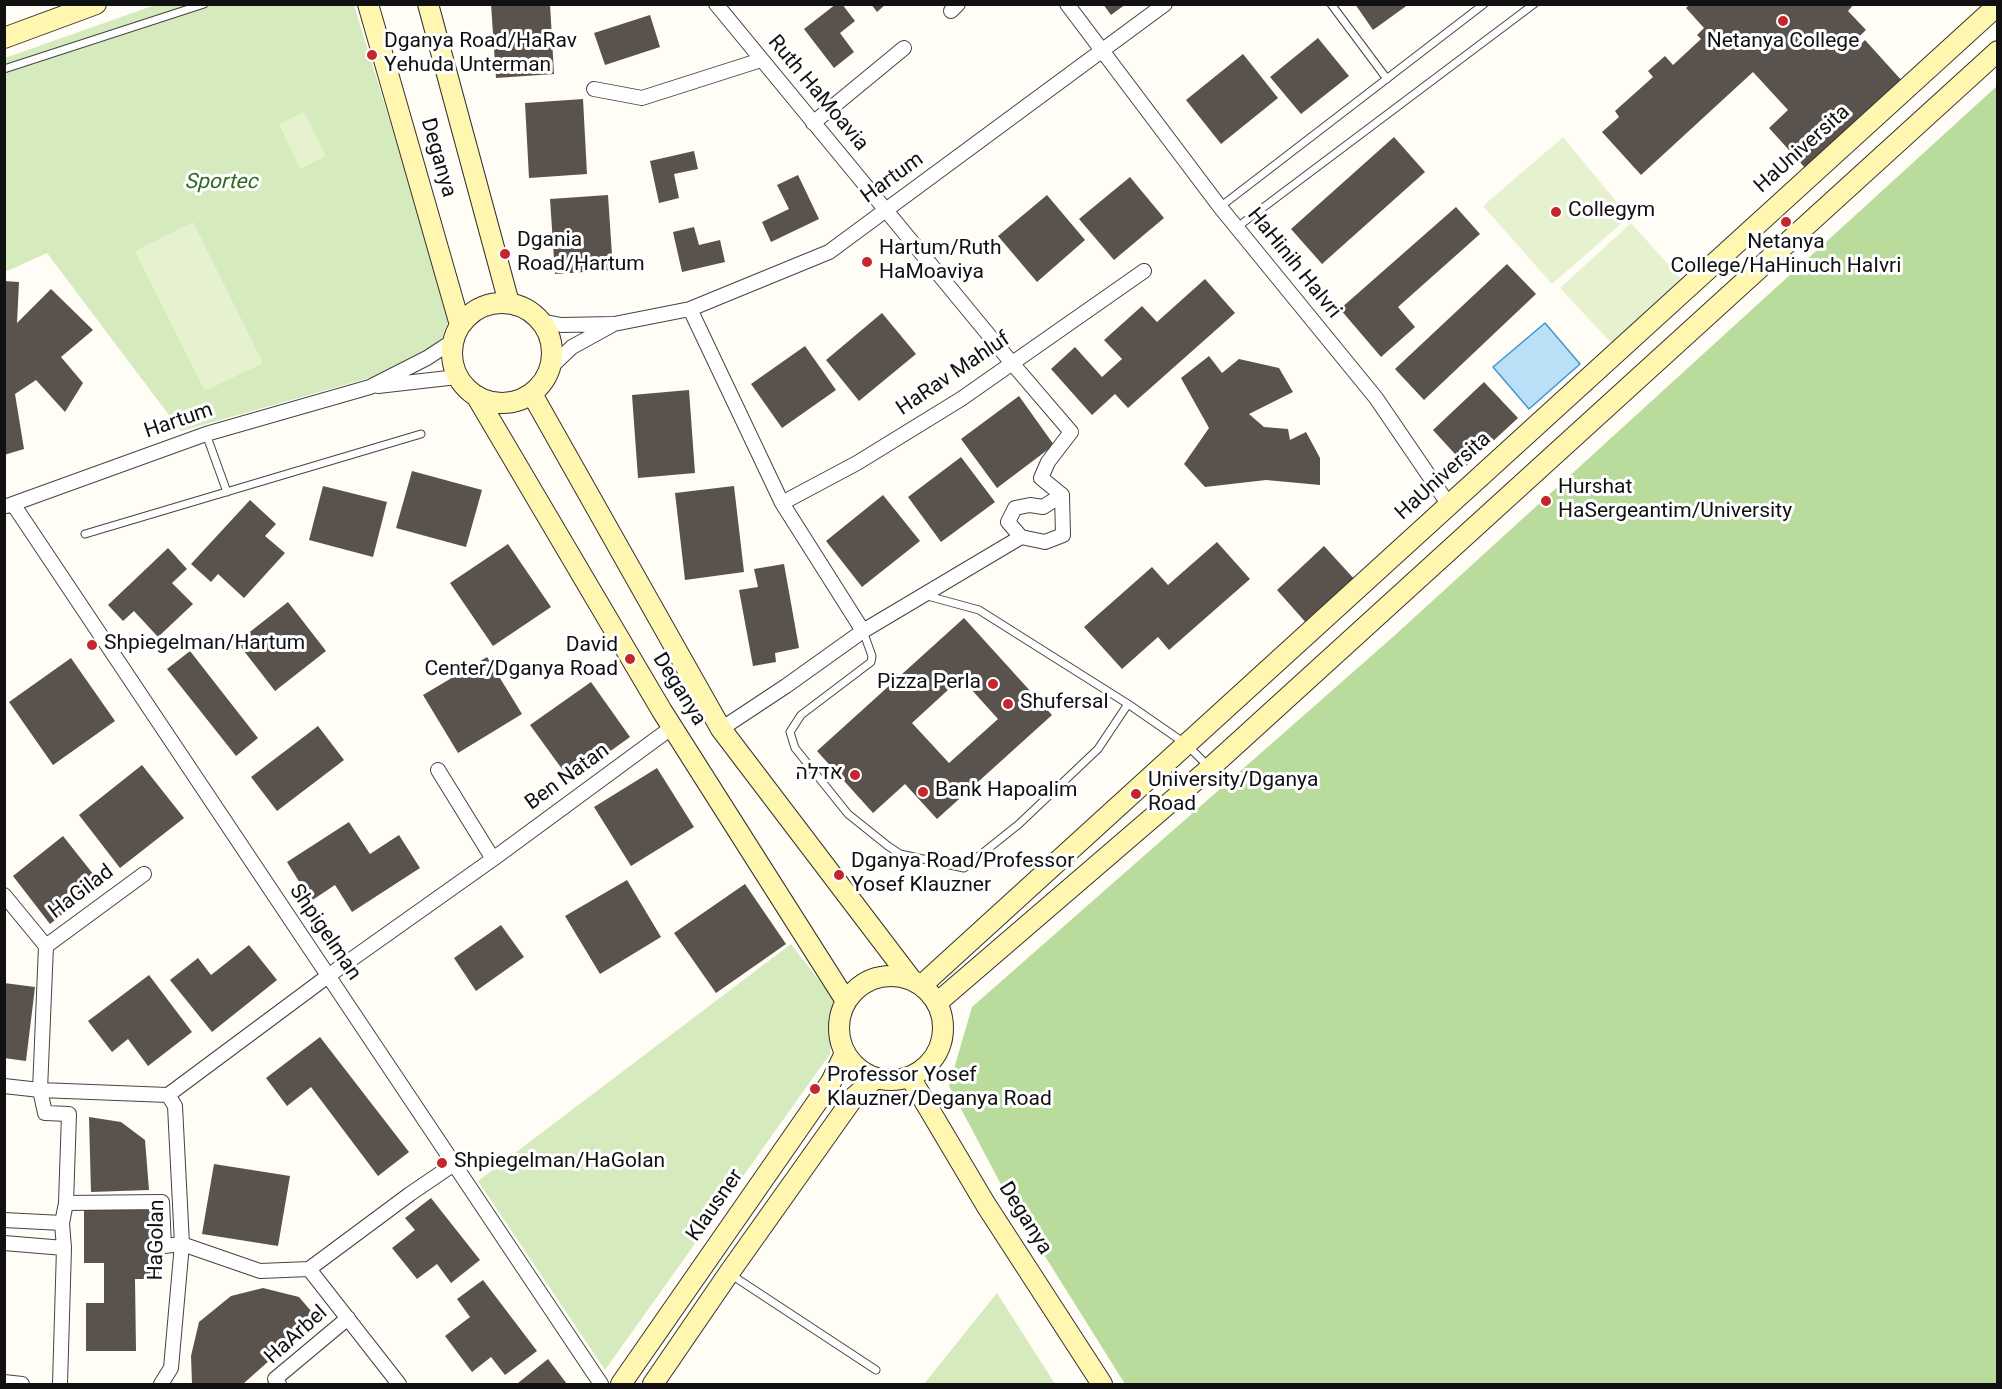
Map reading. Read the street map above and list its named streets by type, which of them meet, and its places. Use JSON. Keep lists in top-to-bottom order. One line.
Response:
{"streets":{"street":["Ruth HaMoavia","HaUniversita","Deganya","Hartum","HaHinih HaIvri","HaRav Mahluf","Ben Natan","HaGilad","Shpigelman","Klausner","HaGolan","HaArbel"]},"crossings":[["Ruth HaMoavia","Hartum"],["Ruth HaMoavia","HaRav Mahluf"],["HaUniversita","Deganya"],["HaUniversita","HaHinih HaIvri"],["HaUniversita","Klausner"],["Deganya","Hartum"],["Deganya","Klausner"],["Hartum","HaHinih HaIvri"],["Hartum","Shpigelman"],["Ben Natan","Shpigelman"]],"parks":["Sportec"],"places":["Netanya College","Dganya Road/HaRav Yehuda Unterman","Collegym","Netanya College/HaHinuch HaIvri","Dgania Road/Hartum","Hartum/Ruth HaMoaviya","Hurshat HaSergeantim/University","Shpiegelman/Hartum","David Center/Dganya Road","Pizza Perla","Shufersal","אדלה","Bank Hapoalim","University/Dganya Road","Dganya Road/Professor Yosef Klauzner","Professor Yosef Klauzner/Deganya Road","Shpiegelman/HaGolan"]}
